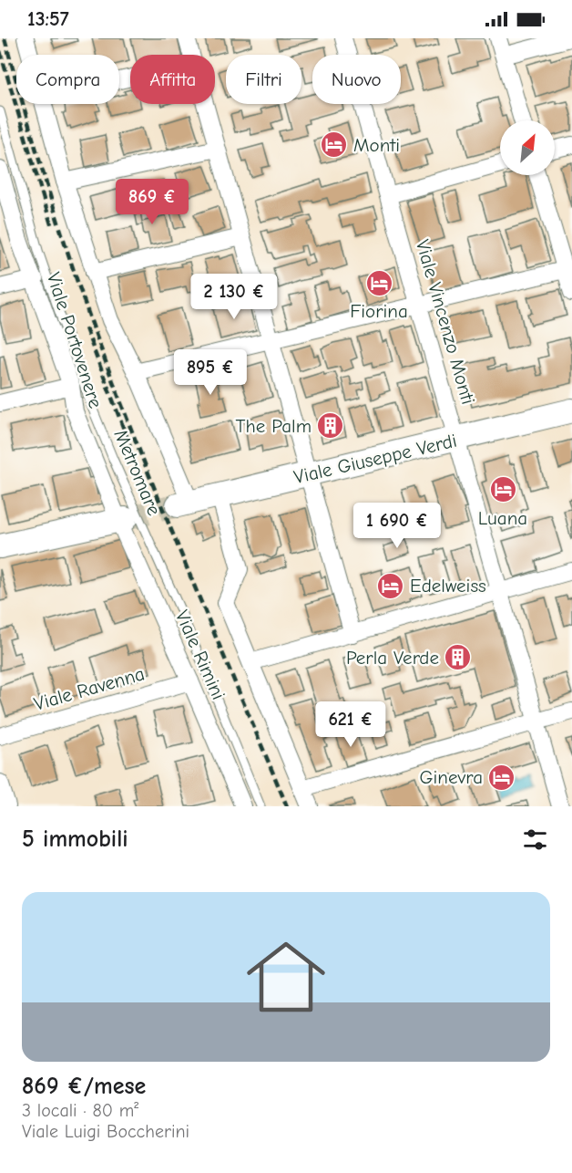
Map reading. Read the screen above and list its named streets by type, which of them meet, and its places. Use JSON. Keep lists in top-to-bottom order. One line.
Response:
{"streets":{"street":["Viale Vincenzo Monti","Viale Portovenere","Viale Giuseppe Verdi","Viale Rimini","Viale Ravenna"],"lane":["Metromare"]},"crossings":[["Viale Vincenzo Monti","Viale Giuseppe Verdi"],["Viale Portovenere","Viale Rimini"],["Viale Rimini","Viale Ravenna"]],"places":{"hotel":["Monti","Fiorina","Luana","Edelweiss","Ginevra"],"building":["The Palm","Perla Verde"]},"north":"top right","page":{"status":"13:57","chip":["Compra","Affitta","Filtri","Nuovo"],"price":["869 €","2 130 €","895 €","1 690 €","621 €"],"heading":"5 immobili","list":[{"name":"869 €/mese","note":"3 locali · 80 m² · Viale Luigi Boccherini"}]}}
